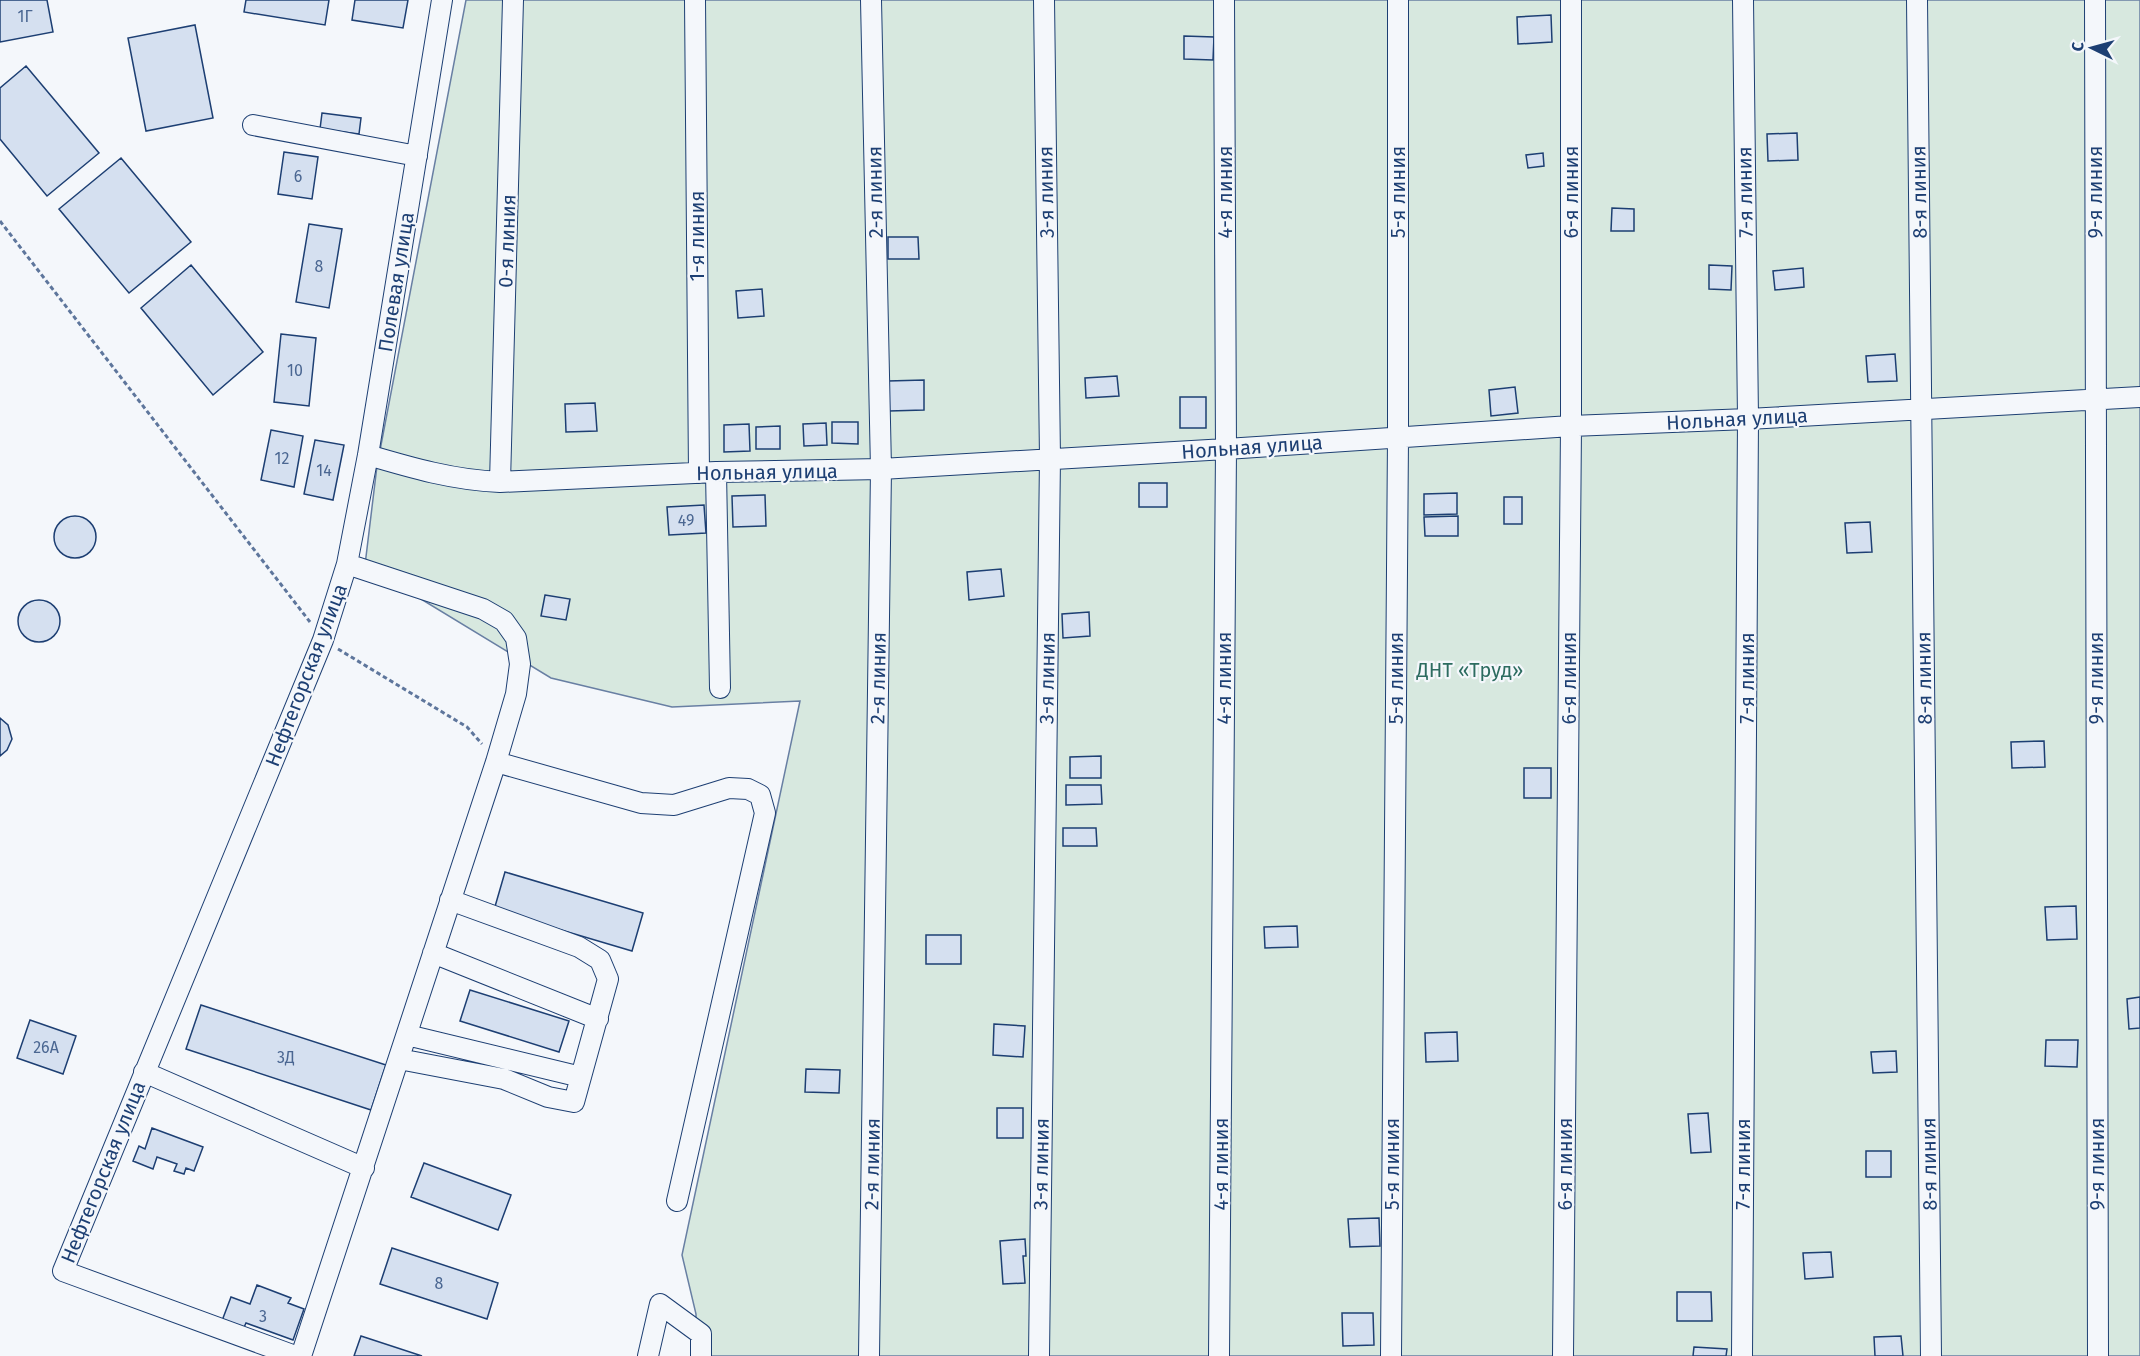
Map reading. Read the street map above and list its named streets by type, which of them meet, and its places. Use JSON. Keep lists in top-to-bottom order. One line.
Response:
{"streets":{"street":["2-я линия","3-я линия","4-я линия","5-я линия","6-я линия","7-я линия","8-я линия","9-я линия","1-я линия","0-я линия","Полевая улица","Нольная улица","Нефтегорская улица"]},"crossings":[["2-я линия","Нольная улица"],["3-я линия","Нольная улица"],["4-я линия","Нольная улица"],["5-я линия","Нольная улица"],["6-я линия","Нольная улица"],["7-я линия","Нольная улица"],["8-я линия","Нольная улица"],["9-я линия","Нольная улица"],["1-я линия","Нольная улица"],["0-я линия","Нольная улица"],["Полевая улица","Нольная улица"],["Полевая улица","Нефтегорская улица"]],"parks":["ДНТ «Труд»"],"house_numbers":["1Г","6","8","10","12","14","49","26А","3Д","8","3"],"north":"left"}
